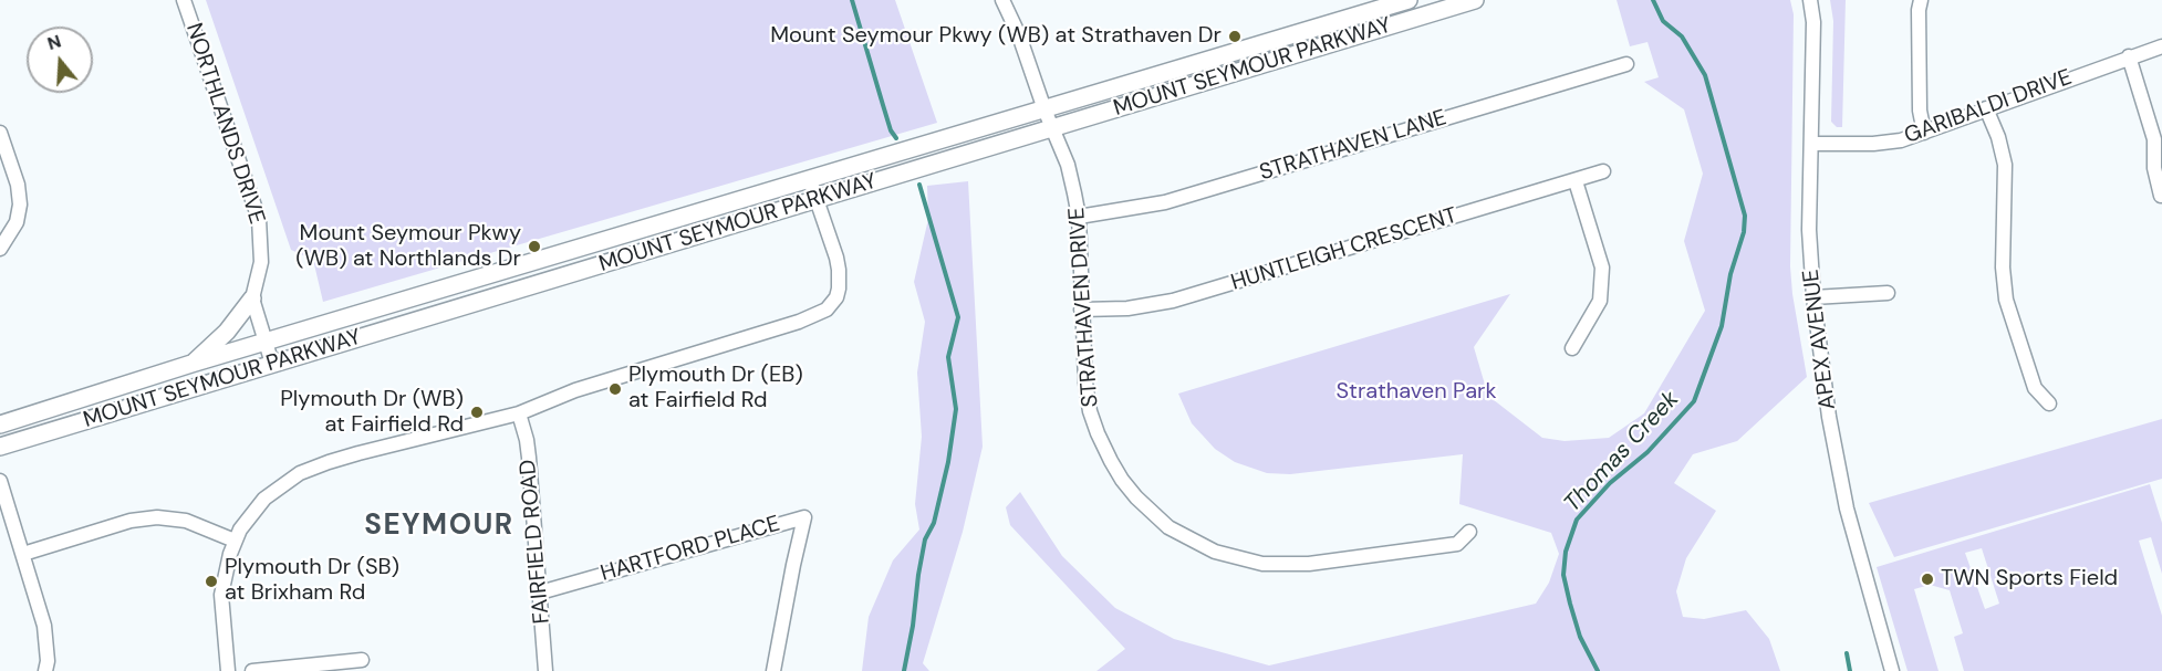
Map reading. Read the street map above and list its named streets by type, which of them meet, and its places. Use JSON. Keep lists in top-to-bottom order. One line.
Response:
{"streets":{"main road":["MOUNT SEYMOUR PARKWAY"],"street":["GARIBALDI DRIVE","NORTHLANDS DRIVE","STRATHAVEN LANE","HUNTLEIGH CRESCENT","STRATHAVEN DRIVE","APEX AVENUE","FAIRFIELD ROAD","HARTFORD PLACE"]},"crossings":[["MOUNT SEYMOUR PARKWAY","STRATHAVEN DRIVE"],["GARIBALDI DRIVE","APEX AVENUE"],["STRATHAVEN LANE","STRATHAVEN DRIVE"],["HUNTLEIGH CRESCENT","STRATHAVEN DRIVE"],["FAIRFIELD ROAD","HARTFORD PLACE"]],"districts":["SEYMOUR"],"water":["Thomas Creek"],"parks":["Strathaven Park"],"places":["Mount Seymour Pkwy (WB) at Strathaven Dr","Mount Seymour Pkwy (WB) at Northlands Dr","Plymouth Dr (EB) at Fairfield Rd","Plymouth Dr (WB) at Fairfield Rd","TWN Sports Field","Plymouth Dr (SB) at Brixham Rd"],"north":"top"}
